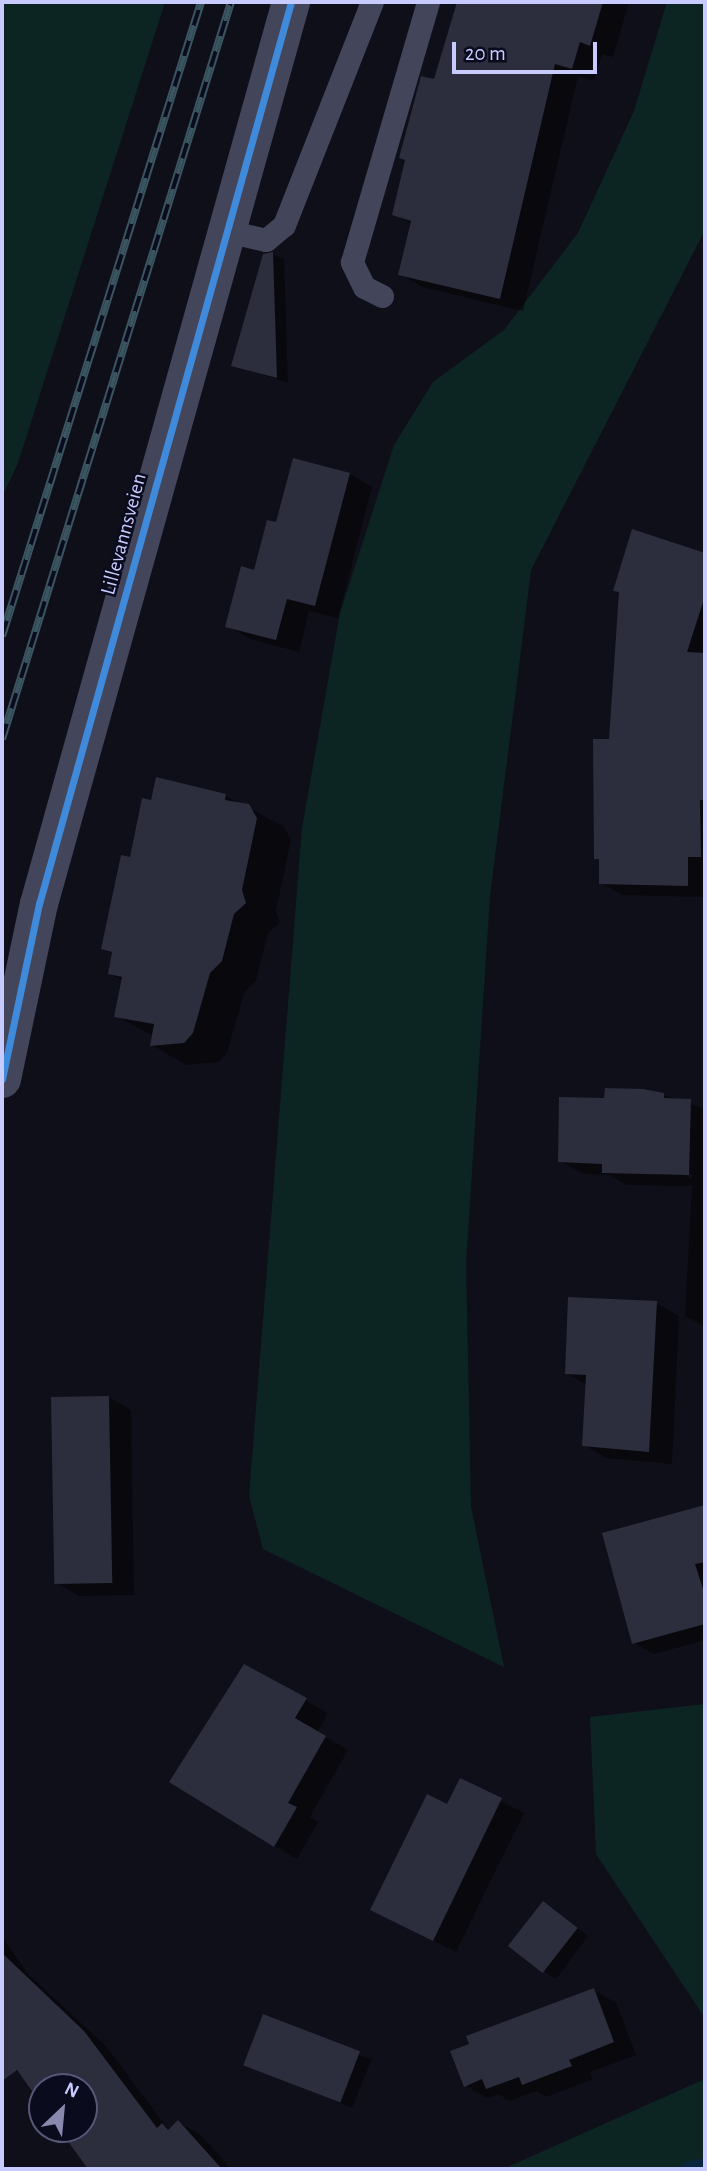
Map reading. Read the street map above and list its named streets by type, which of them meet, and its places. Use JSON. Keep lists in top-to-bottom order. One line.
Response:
{"streets":{"street":["Lillevannsveien"]},"scale_bar":"20 m","north":"top right"}
